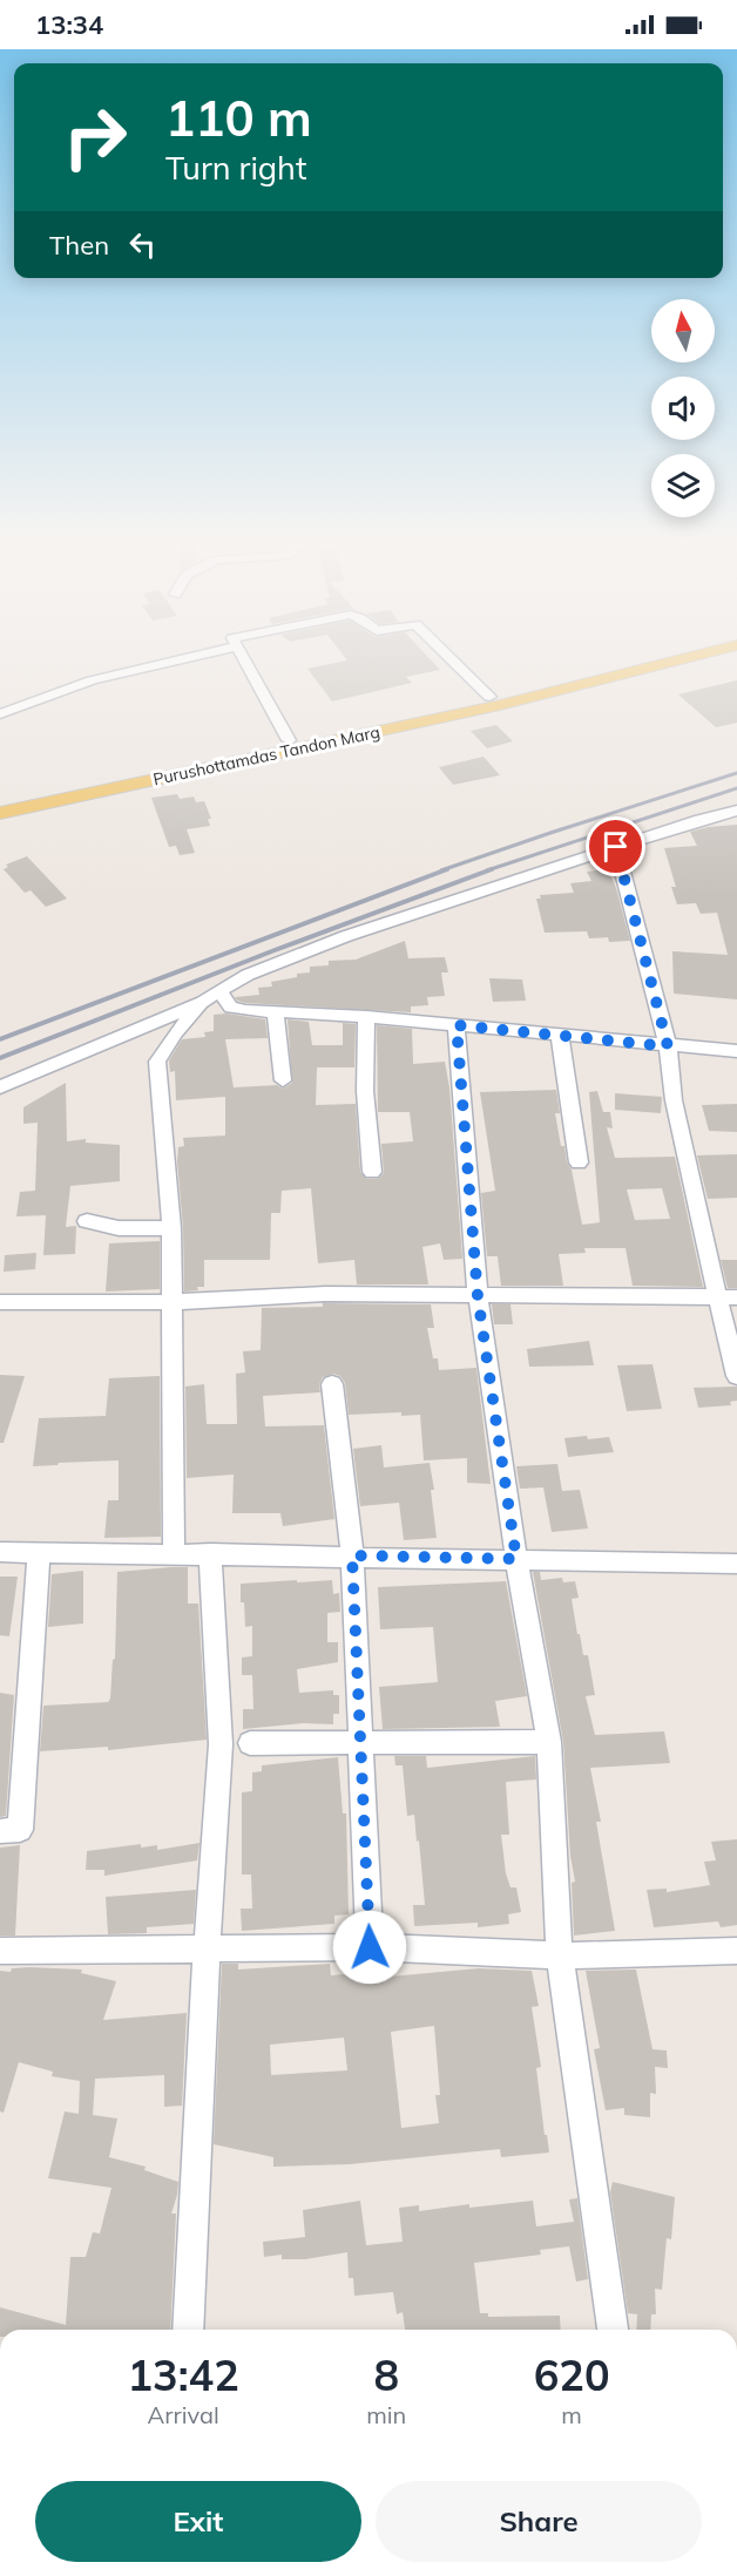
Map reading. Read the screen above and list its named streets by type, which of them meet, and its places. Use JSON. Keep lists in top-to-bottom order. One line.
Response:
{"streets":{"main road":["Purushottamdas Tandon Marg"]},"north":"top","page":{"status":"13:34","turn":["110 m","Turn right"],"then":"Then","eta":["13:42","Arrival","8","min","620","m"],"buttons":["Exit","Share"]}}
